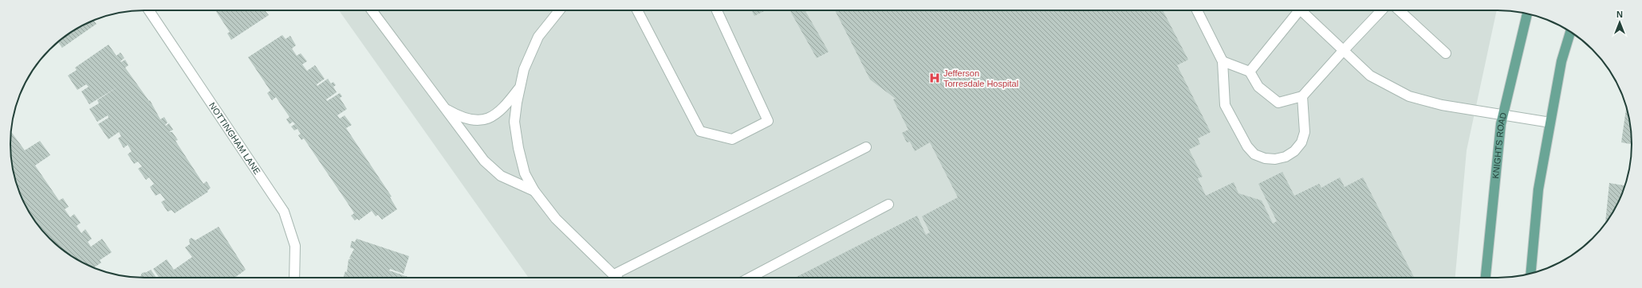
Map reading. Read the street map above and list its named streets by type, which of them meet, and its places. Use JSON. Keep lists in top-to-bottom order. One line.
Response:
{"streets":{"main road":["KNIGHTS ROAD"],"street":["NOTTINGHAM LANE"]},"places":{"hospital":["Jefferson Torresdale Hospital"]},"north":"top"}
